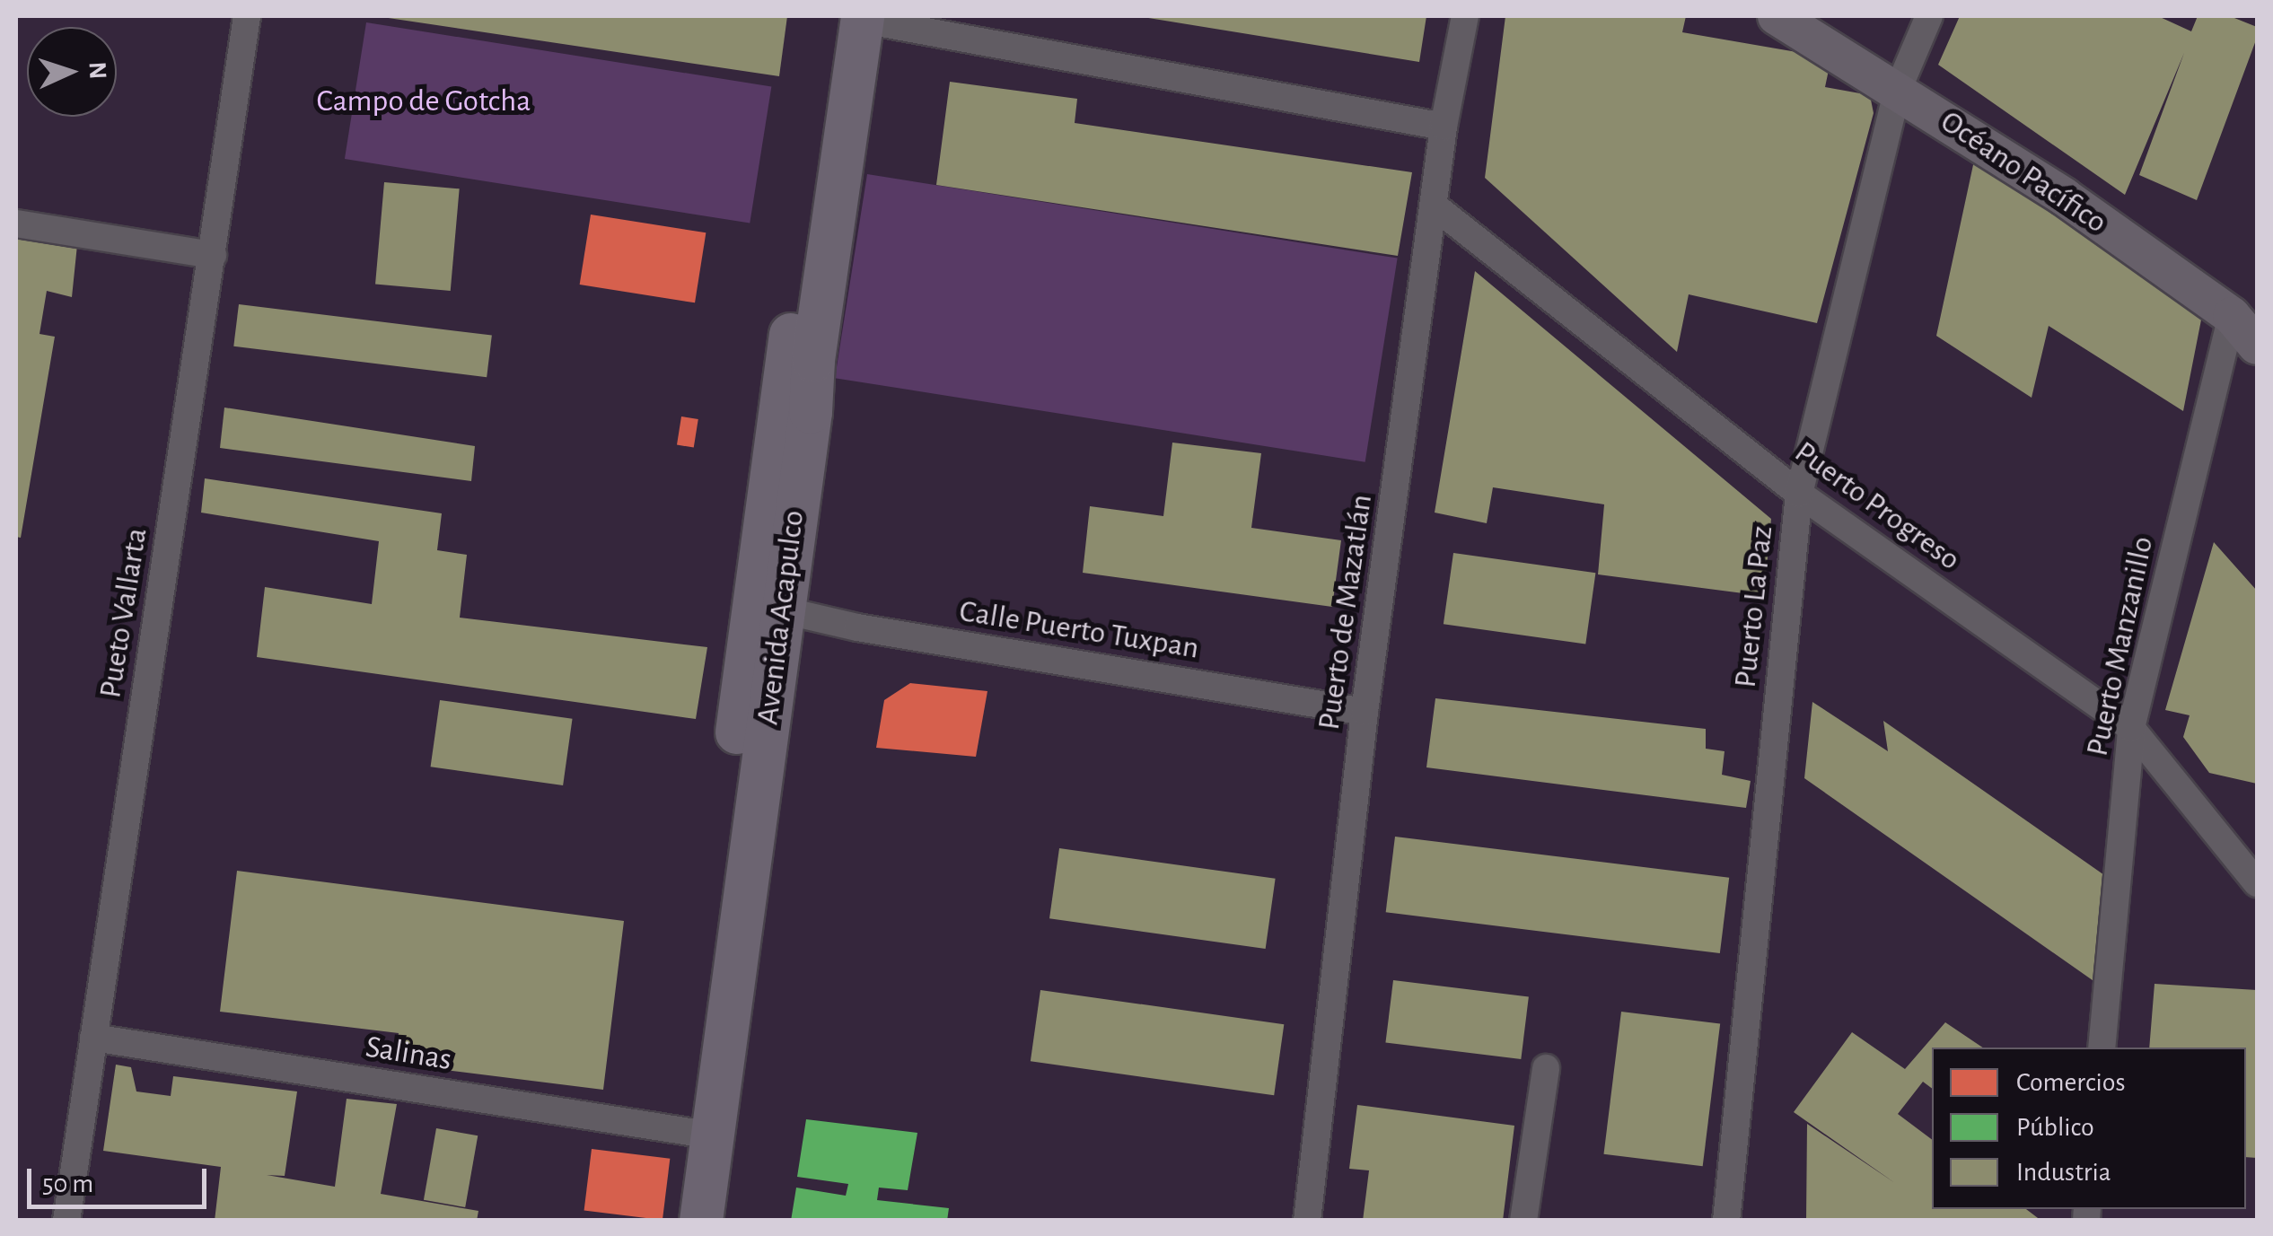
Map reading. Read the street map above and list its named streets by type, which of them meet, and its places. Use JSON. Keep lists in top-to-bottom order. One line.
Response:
{"streets":{"main road":["Avenida Acapulco"],"street":["Océano Pacífico","Puerto Progreso","Puerto La Paz","Puerto de Mazatlán","Pueto Vallarta","Calle Puerto Tuxpan","Puerto Manzanillo","Salinas"]},"crossings":[["Océano Pacífico","Puerto La Paz"],["Océano Pacífico","Puerto Manzanillo"],["Puerto Progreso","Puerto La Paz"],["Puerto Progreso","Puerto de Mazatlán"],["Puerto Progreso","Puerto Manzanillo"],["Puerto de Mazatlán","Calle Puerto Tuxpan"],["Pueto Vallarta","Salinas"],["Avenida Acapulco","Calle Puerto Tuxpan"],["Avenida Acapulco","Salinas"]],"parks":["Campo de Gotcha"],"legend":["Comercios","Público","Industria"],"scale_bar":"50 m","north":"right"}
